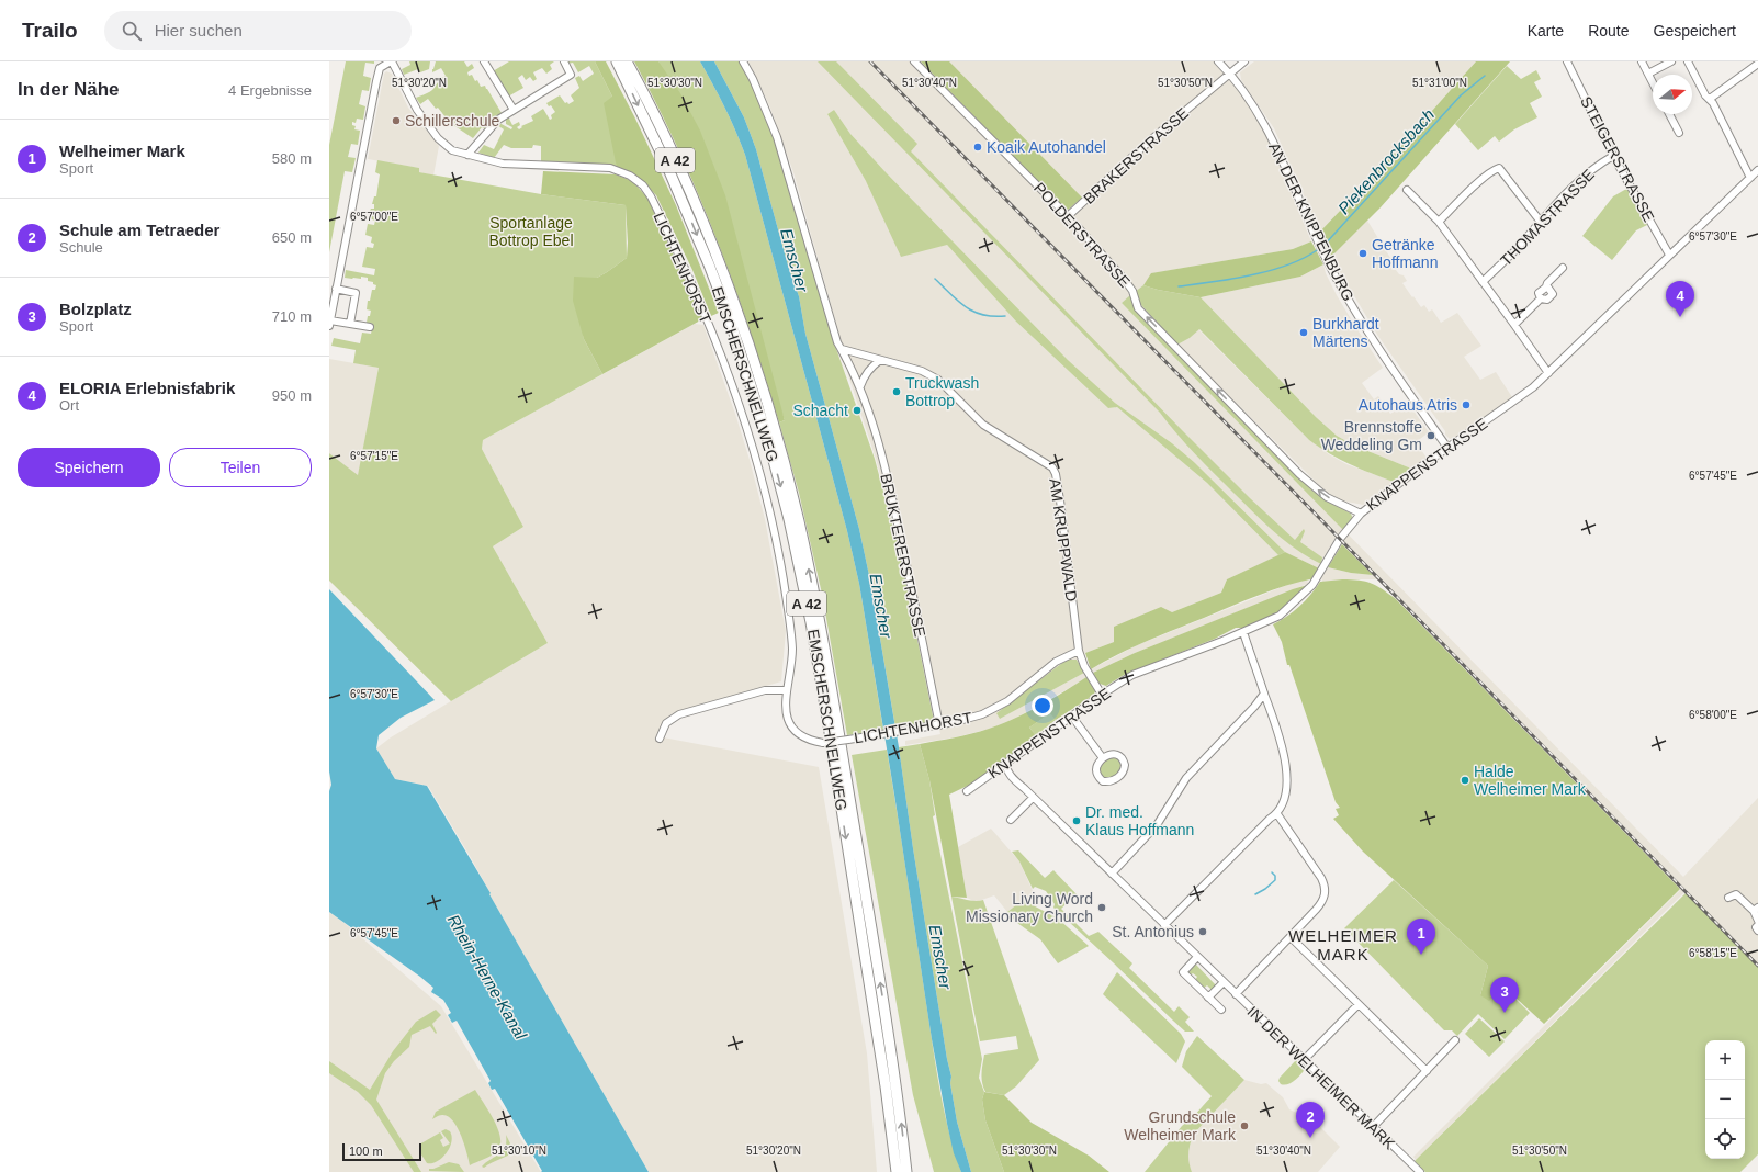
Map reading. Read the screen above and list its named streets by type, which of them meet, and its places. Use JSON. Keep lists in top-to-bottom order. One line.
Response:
{"streets":{"highway":["A 42","EMSCHERSCHNELLWEG"],"street":["BRAKERSTRASSE","STEIGERSTRASSE","THOMASTRASSE","AN DER KNIPPENBURG","POLDERSTRASSE","LICHTENHORST","KNAPPENSTRASSE","AM KRUPPWALD","BRUKTERERSTRASSE","IN DER WELHEIMER MARK"]},"crossings":[["BRAKERSTRASSE","AN DER KNIPPENBURG"],["BRAKERSTRASSE","POLDERSTRASSE"],["STEIGERSTRASSE","THOMASTRASSE"],["STEIGERSTRASSE","KNAPPENSTRASSE"],["AN DER KNIPPENBURG","KNAPPENSTRASSE"],["POLDERSTRASSE","KNAPPENSTRASSE"],["LICHTENHORST","AM KRUPPWALD"],["LICHTENHORST","BRUKTERERSTRASSE"],["KNAPPENSTRASSE","AM KRUPPWALD"],["KNAPPENSTRASSE","IN DER WELHEIMER MARK"],["AM KRUPPWALD","BRUKTERERSTRASSE"]],"one_way":["POLDERSTRASSE"],"districts":["WELHEIMER MARK"],"water":["Piekenbrocksbach","Emscher","Rhein-Herne-Kanal"],"parks":["Sportanlage Bottrop Ebel"],"places":["Schillerschule","Koaik Autohandel","Getränke Hoffmann","Burkhardt Märtens","Truckwash Bottrop","Autohaus Atris","Schacht","Brennstoffe Weddeling Gm","Halde Welheimer Mark","Dr. med. Klaus Hoffmann","Living Word Missionary Church","St. Antonius","Grundschule Welheimer Mark"],"scale_bar":"100 m","north":"right","page":{"header":"Trailo","search":"Hier suchen","nav":["Karte","Route","Gespeichert"],"heading":["In der Nähe","4 Ergebnisse"],"list":[{"mark":"1","name":"Welheimer Mark","note":"Sport","value":"580 m"},{"mark":"2","name":"Schule am Tetraeder","note":"Schule","value":"650 m"},{"mark":"3","name":"Bolzplatz","note":"Sport","value":"710 m"},{"mark":"4","name":"ELORIA Erlebnisfabrik","note":"Ort","value":"950 m"}],"pins":["4","1","3","2"],"buttons":["Speichern","Teilen"],"map_buttons":["+","−"],"scale":"100 m"},"coordinates":["51°30'20\"N","51°30'30\"N","51°30'40\"N","51°30'50\"N","51°31'00\"N","6°57'00\"E","6°57'30\"E","6°57'15\"E","6°57'45\"E","6°58'00\"E","6°58'15\"E","51°30'10\"N"]}
